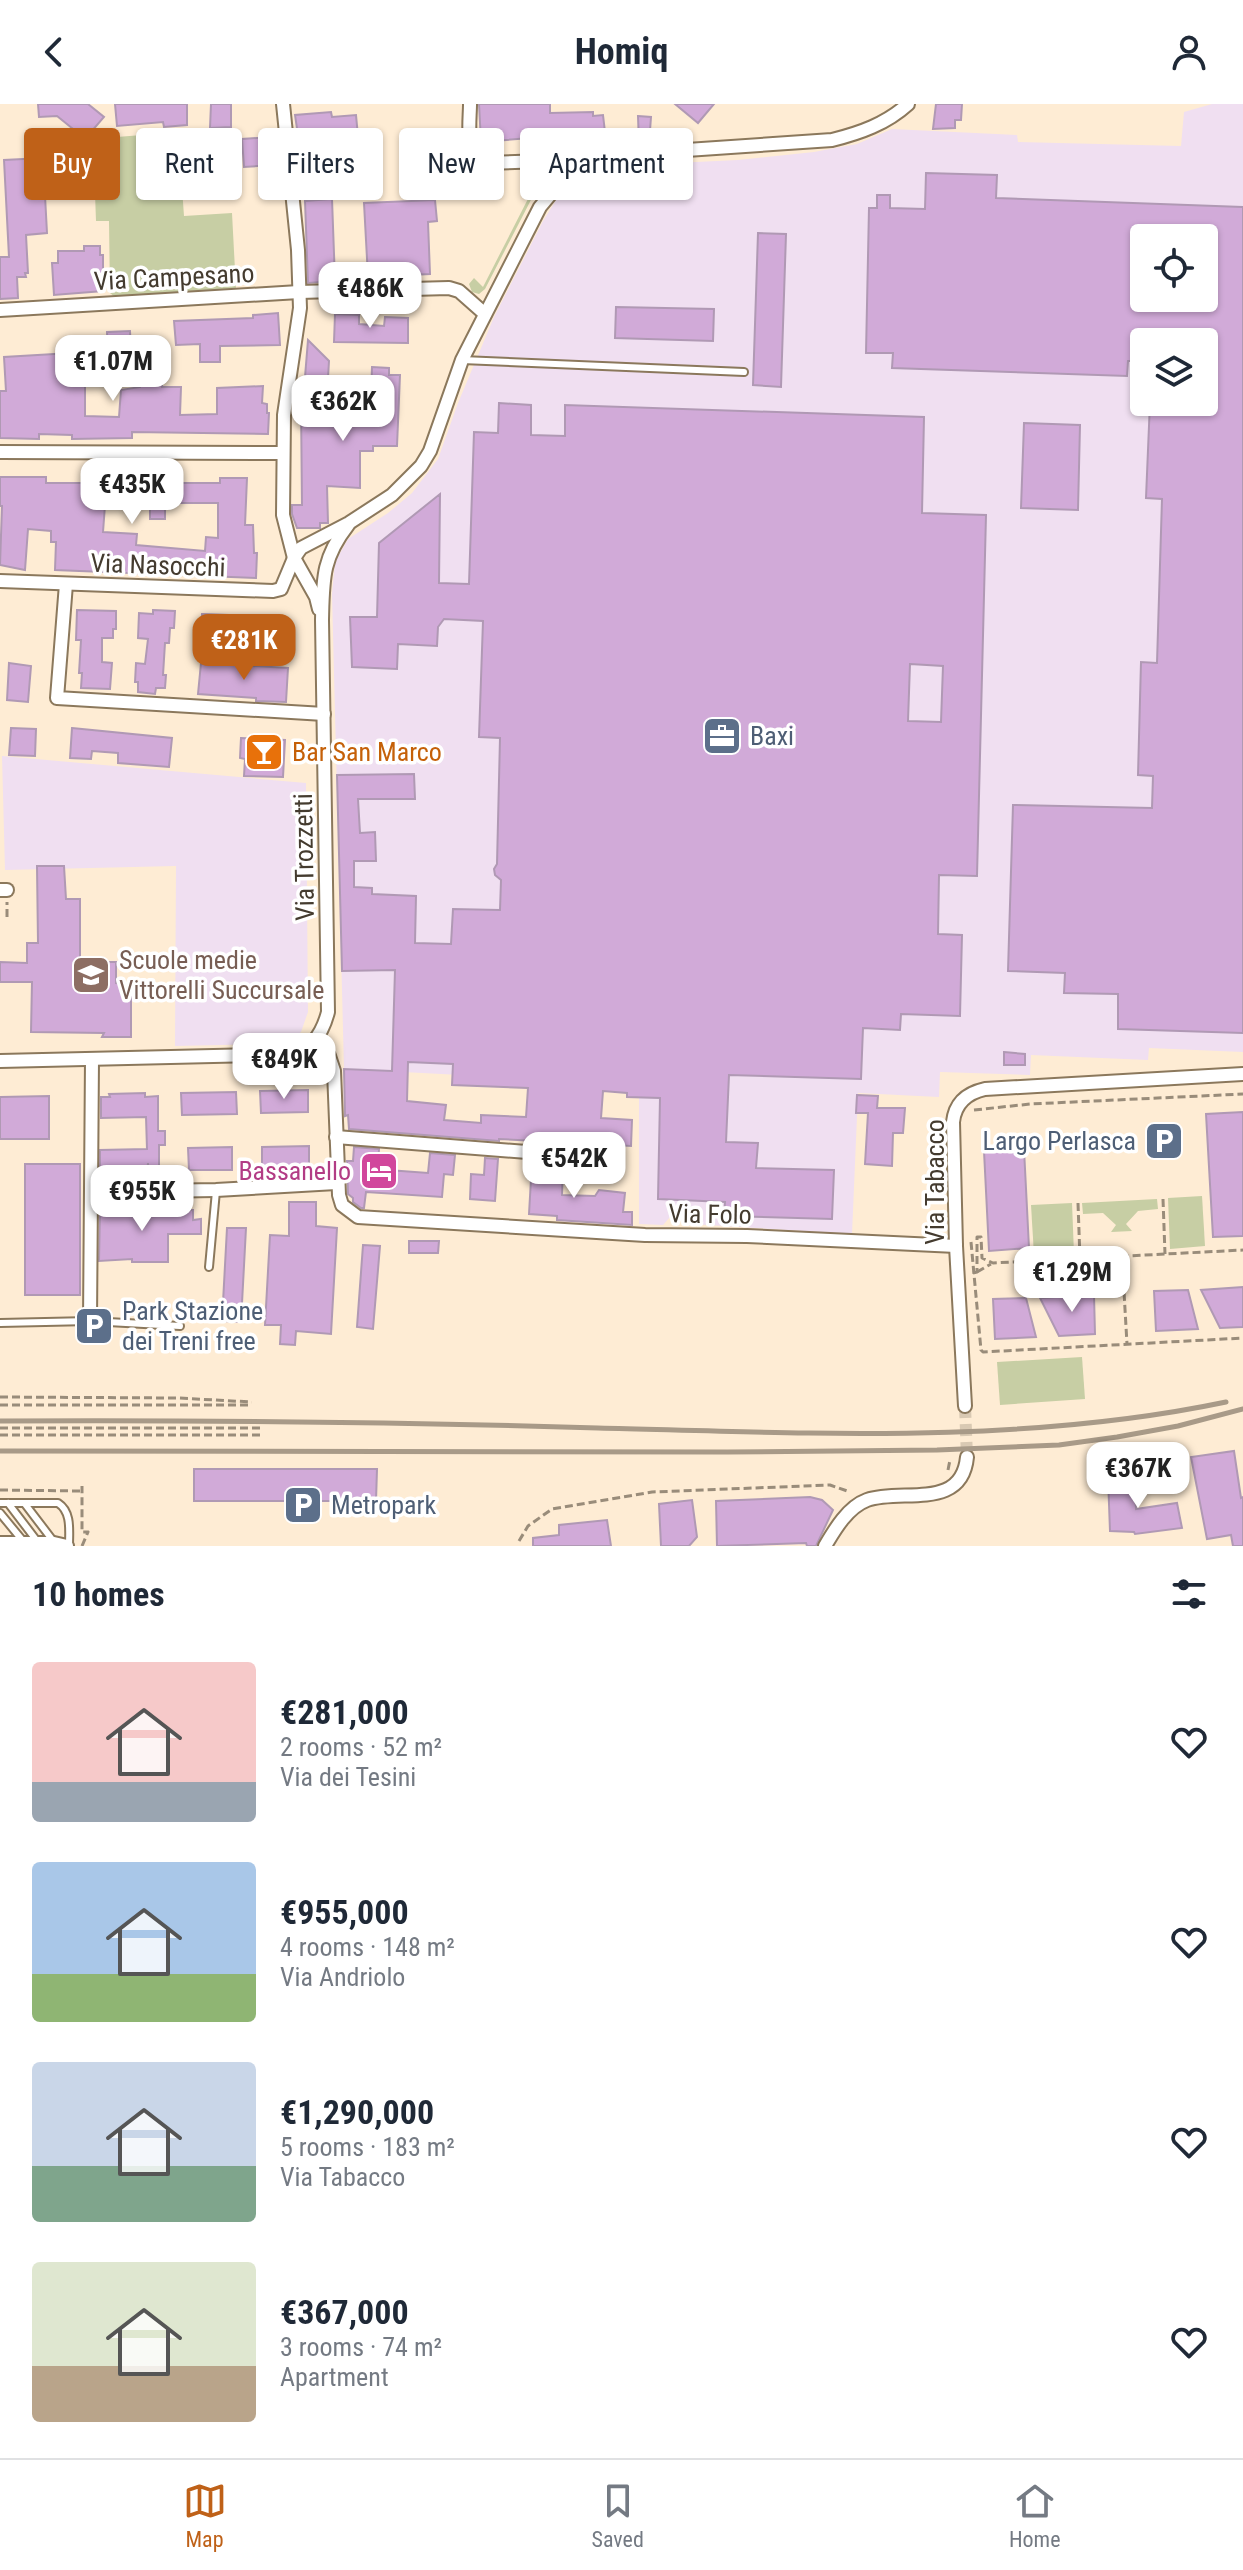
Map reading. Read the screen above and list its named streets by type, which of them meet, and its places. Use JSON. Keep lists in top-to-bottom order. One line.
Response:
{"streets":{"street":["Via Campesano","Via Nasocchi","Via Trozzetti","Via Tabacco","Via Folo"]},"crossings":[["Via Campesano","Via Trozzetti"],["Via Nasocchi","Via Trozzetti"],["Via Tabacco","Via Folo"]],"places":{"office":["Baxi"],"bar":["Bar San Marco"],"school or university":["Scuole medie Vittorelli Succursale"],"parking":["Largo Perlasca","Park Stazione dei Treni free","Metropark"],"hotel":["Bassanello"]},"page":{"header":"Homiq","chip":["Buy","Rent","Filters","New","Apartment"],"price":["€486K","€1.07M","€362K","€435K","€281K","€849K","€542K","€955K","€1.29M","€367K"],"heading":"10 homes","list":[{"name":"€281,000","note":"2 rooms · 52 m² · Via dei Tesini"},{"name":"€955,000","note":"4 rooms · 148 m² · Via Andriolo"},{"name":"€1,290,000","note":"5 rooms · 183 m² · Via Tabacco"},{"name":"€367,000","note":"3 rooms · 74 m² · Apartment"}],"tabs":["Map","Saved","Home"]}}
